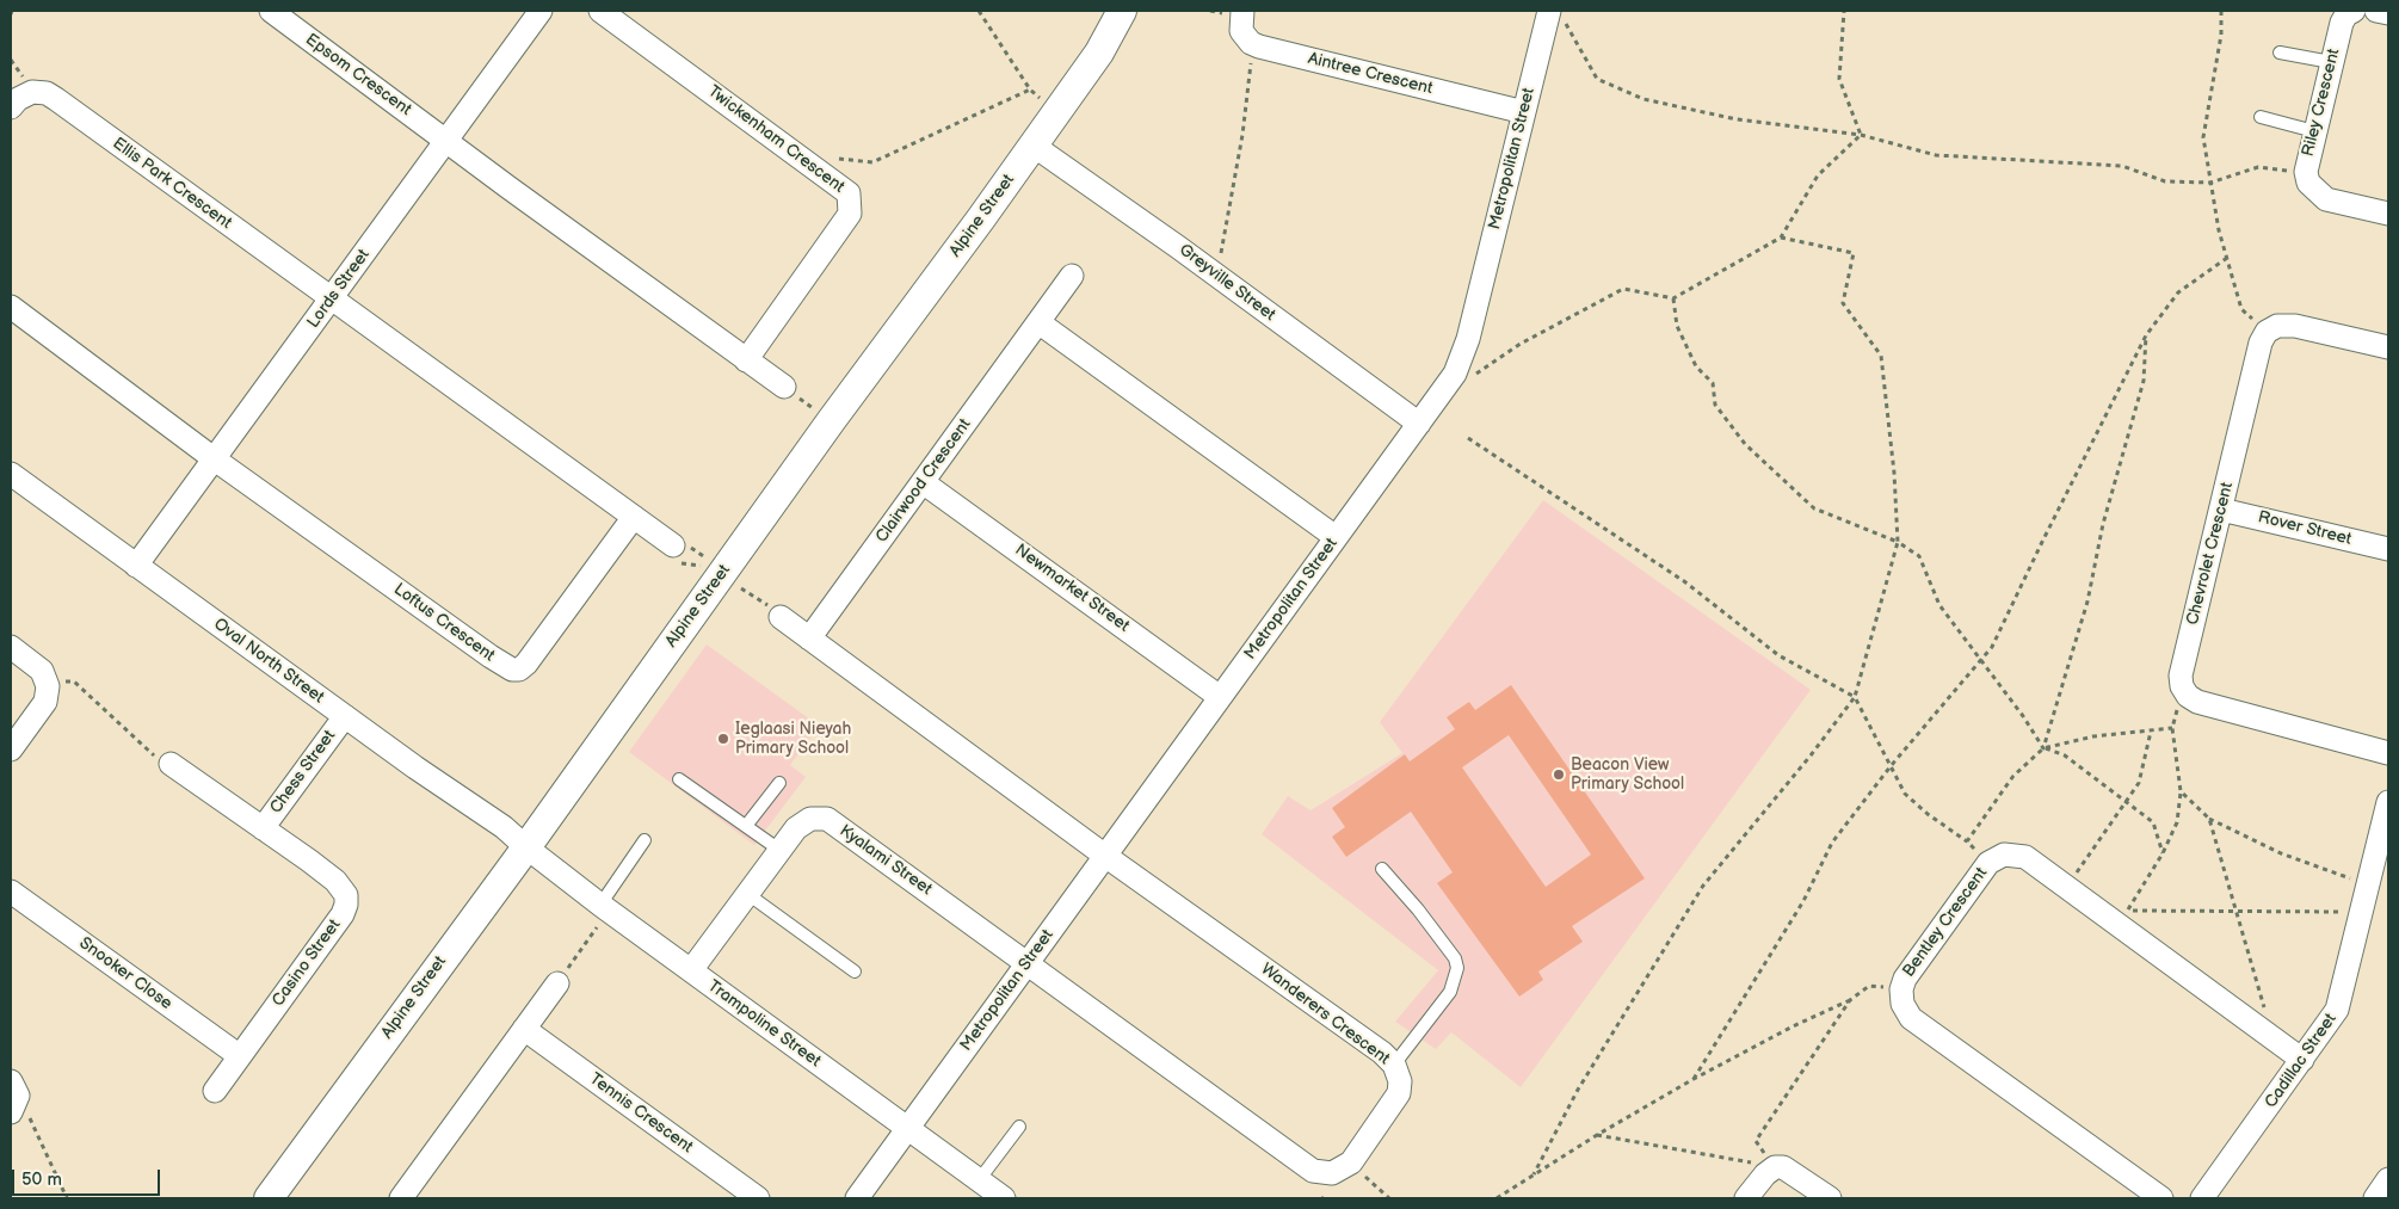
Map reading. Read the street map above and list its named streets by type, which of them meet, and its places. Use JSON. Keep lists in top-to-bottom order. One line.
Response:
{"streets":{"street":["Aintree Crescent","Epsom Crescent","Riley Crescent","Twickenham Crescent","Metropolitan Street","Ellis Park Crescent","Alpine Street","Greyville Street","Lords Street","Clairwood Crescent","Rover Street","Chevrolet Crescent","Newmarket Street","Loftus Crescent","Oval North Street","Chess Street","Kyalami Street","Bentley Crescent","Casino Street","Snooker Close","Wanderers Crescent","Trampoline Street","Cadillac Street","Tennis Crescent"]},"crossings":[["Aintree Crescent","Metropolitan Street"],["Epsom Crescent","Lords Street"],["Metropolitan Street","Greyville Street"],["Metropolitan Street","Newmarket Street"],["Metropolitan Street","Kyalami Street"],["Metropolitan Street","Wanderers Crescent"],["Metropolitan Street","Trampoline Street"],["Ellis Park Crescent","Lords Street"],["Alpine Street","Greyville Street"],["Alpine Street","Oval North Street"],["Alpine Street","Trampoline Street"],["Lords Street","Loftus Crescent"],["Lords Street","Oval North Street"],["Clairwood Crescent","Newmarket Street"],["Rover Street","Chevrolet Crescent"],["Oval North Street","Chess Street"],["Oval North Street","Trampoline Street"],["Chess Street","Casino Street"],["Kyalami Street","Trampoline Street"],["Bentley Crescent","Cadillac Street"],["Casino Street","Snooker Close"]],"places":["Ieglaasi Nieyah Primary School","Beacon View Primary School"],"scale_bar":"50 m"}
